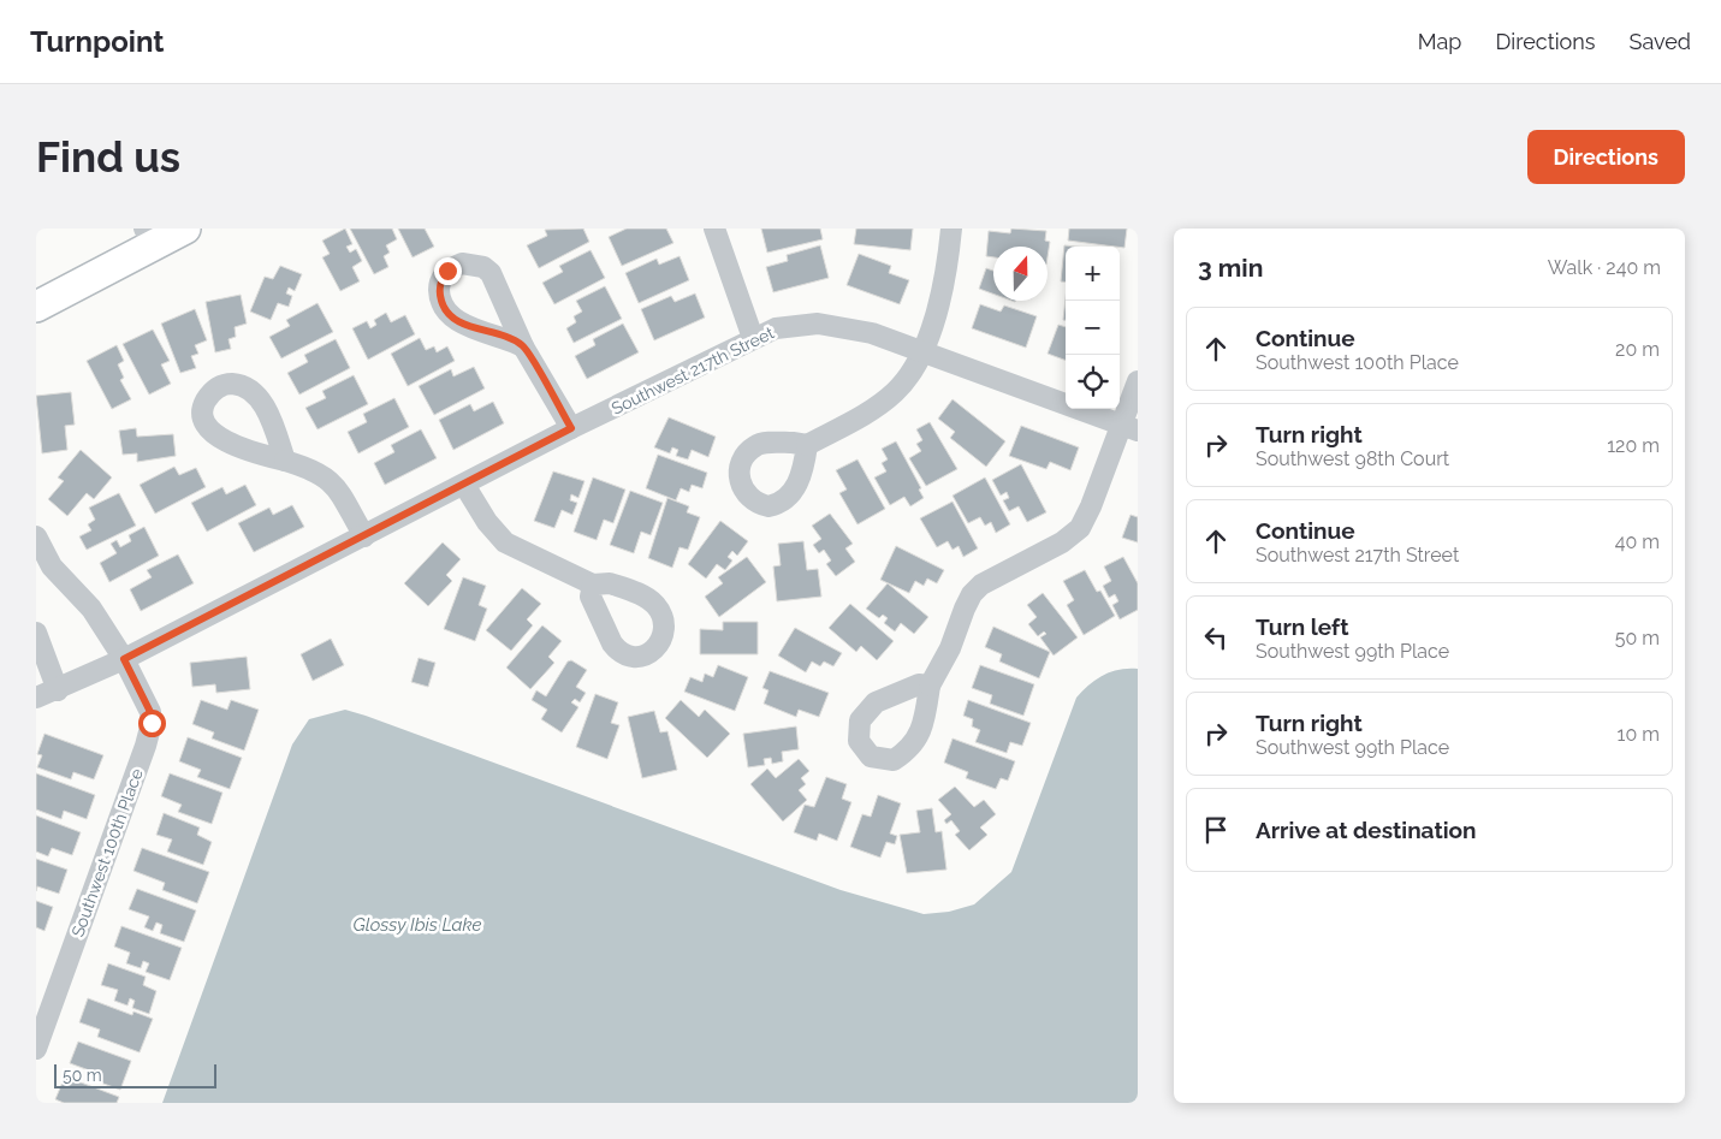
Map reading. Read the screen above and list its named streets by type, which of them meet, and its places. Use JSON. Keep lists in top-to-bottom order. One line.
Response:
{"streets":{"street":["Southwest 217th Street","Southwest 100th Place"]},"crossings":[["Southwest 217th Street","Southwest 100th Place"]],"water":["Glossy Ibis Lake"],"scale_bar":"50 m","north":"top","page":{"header":"Turnpoint","nav":["Map","Directions","Saved"],"buttons":"Directions","title":"Find us","heading":["3 min","Walk · 240 m"],"map_buttons":["+","−"],"list":[["Continue","Southwest 100th Place","20 m"],["Turn right","Southwest 98th Court","120 m"],["Continue","Southwest 217th Street","40 m"],["Turn left","Southwest 99th Place","50 m"],["Turn right","Southwest 99th Place","10 m"],"Arrive at destination"],"scale":"50 m"}}
